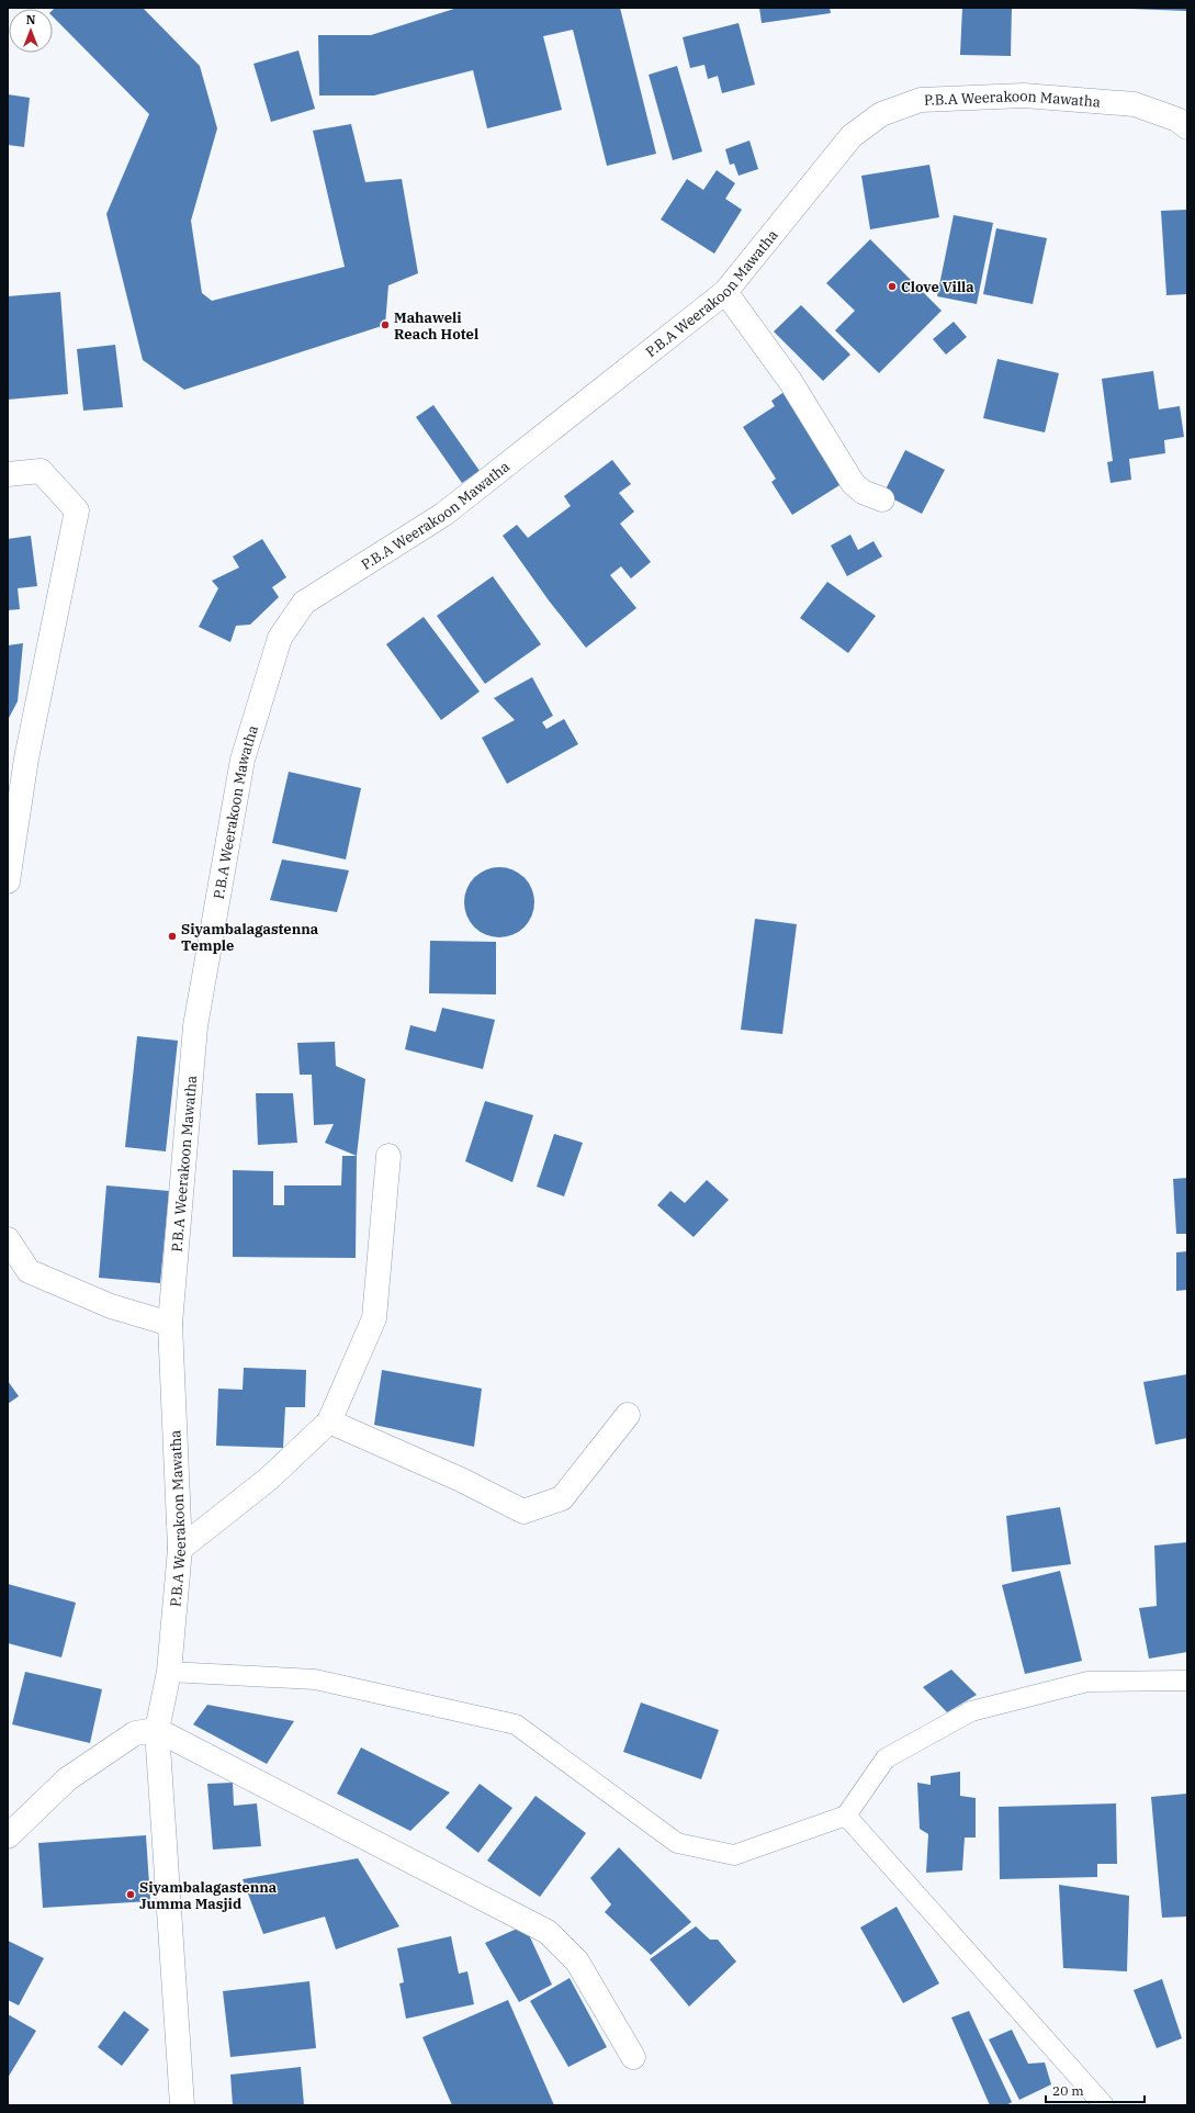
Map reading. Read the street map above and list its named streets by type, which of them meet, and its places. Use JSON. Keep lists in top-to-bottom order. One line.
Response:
{"streets":{"street":["P.B.A Weerakoon Mawatha"]},"places":["Clove Villa","Mahaweli Reach Hotel","Siyambalagastenna Temple","Siyambalagastenna Jumma Masjid"],"scale_bar":"20 m","north":"top"}
